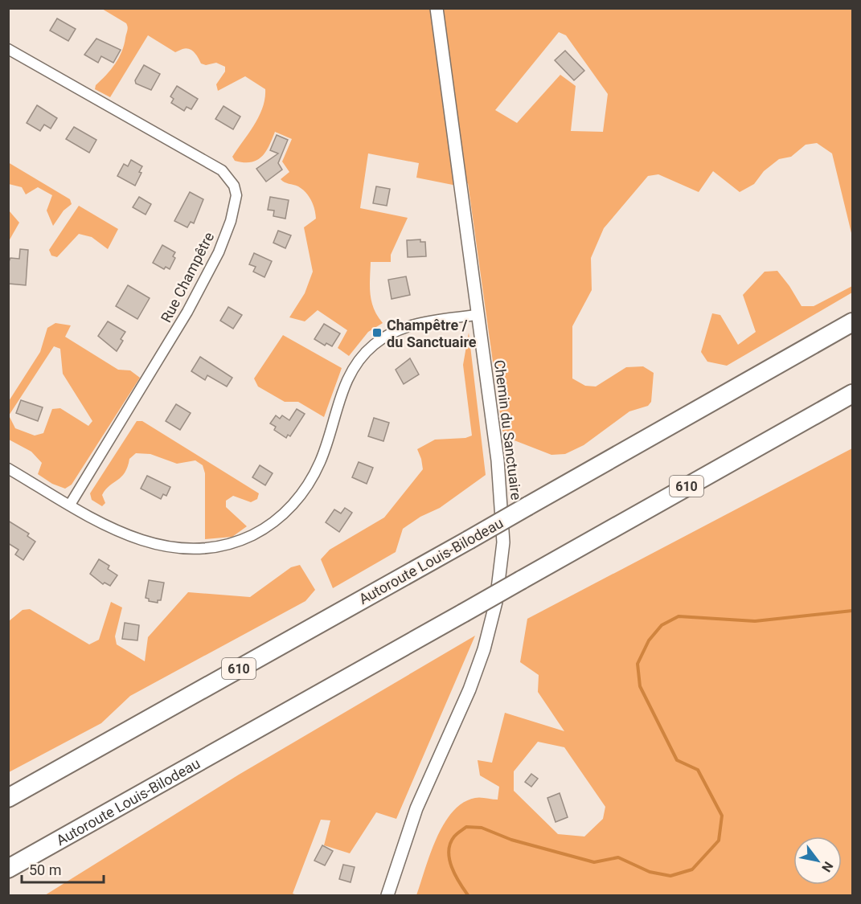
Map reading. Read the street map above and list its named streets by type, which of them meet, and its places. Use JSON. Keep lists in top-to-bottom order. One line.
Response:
{"streets":{"highway":["610","Autoroute Louis-Bilodeau"],"street":["Rue Champêtre","Chemin du Sanctuaire"]},"places":{"transit":["Champêtre / du Sanctuaire"]},"scale_bar":"50 m","north":"bottom right"}
